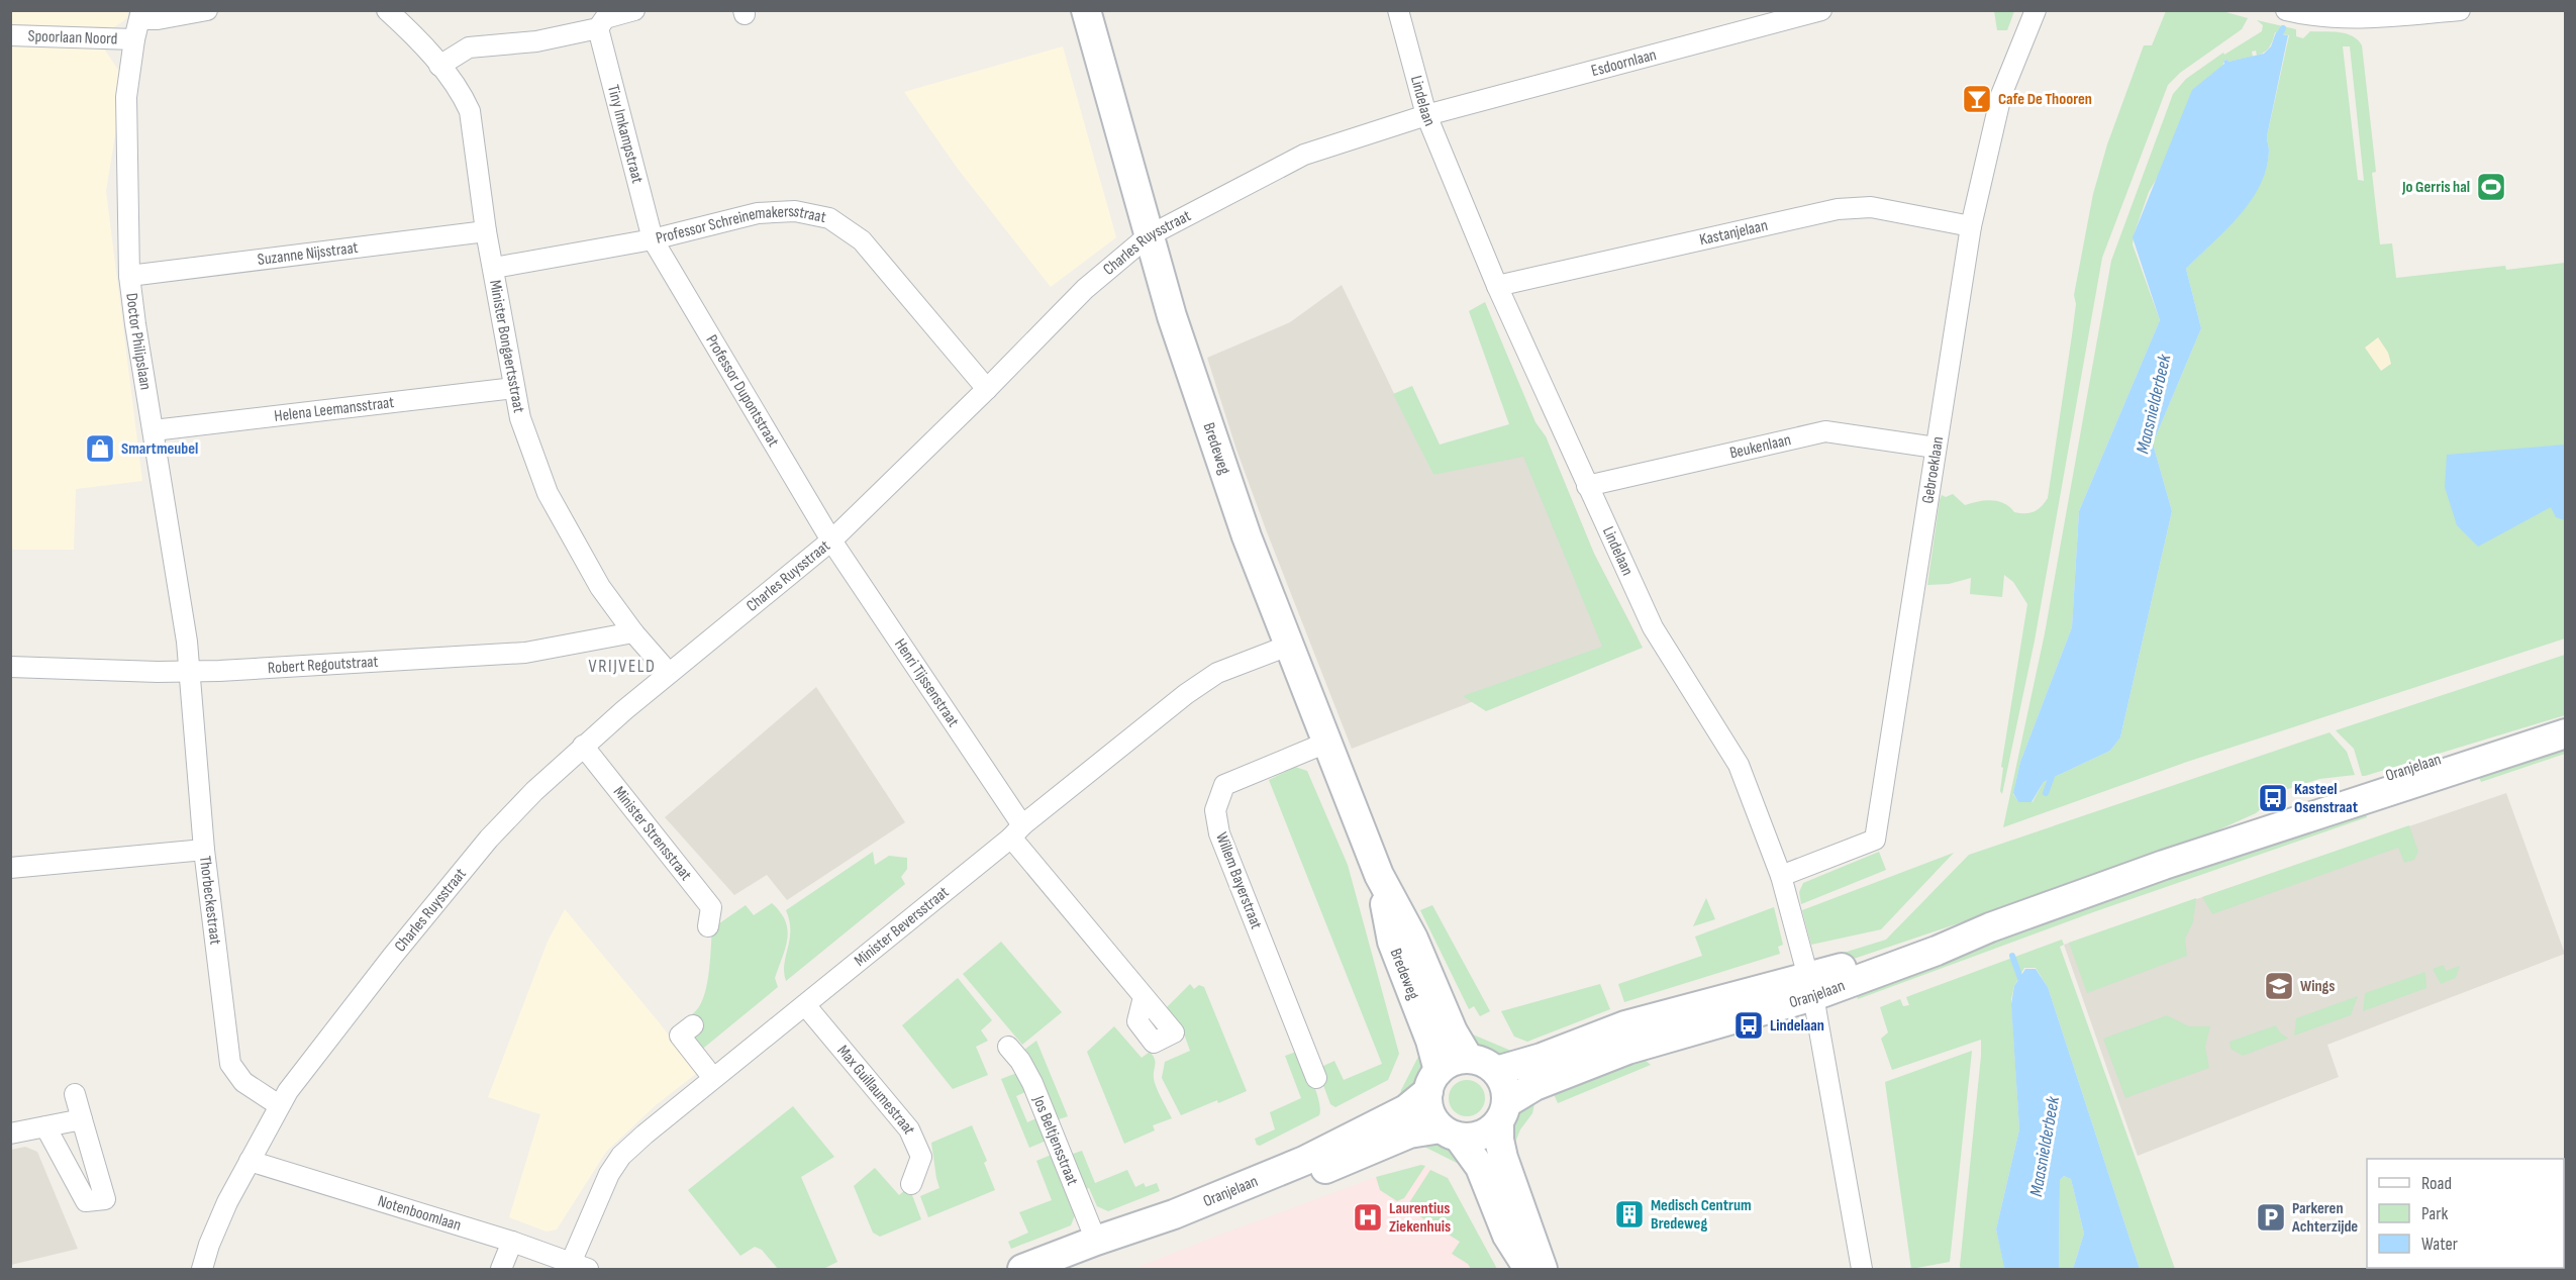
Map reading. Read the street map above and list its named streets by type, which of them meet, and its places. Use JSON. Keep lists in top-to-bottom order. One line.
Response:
{"streets":{"street":["Spoorlaan Noord","Esdoornlaan","Lindelaan","Tiny Imkampstraat","Professor Schreinemakersstraat","Kastanjelaan","Charles Ruysstraat","Suzanne Nijsstraat","Doctor Philipslaan","Minister Bongaertsstraat","Professor Dupontstraat","Helena Leemansstraat","Beukenlaan","Bredeweg","Gebroeklaan","Robert Regoutstraat","Henri Tijssenstraat","Oranjelaan","Minister Strensstraat","Willem Bayerstraat","Thorbeckestraat","Minister Beversstraat","Max Guillaumestraat","Jos Beltjensstraat","Notenboomlaan"]},"crossings":[["Spoorlaan Noord","Doctor Philipslaan"],["Esdoornlaan","Lindelaan"],["Esdoornlaan","Charles Ruysstraat"],["Lindelaan","Kastanjelaan"],["Lindelaan","Charles Ruysstraat"],["Lindelaan","Beukenlaan"],["Lindelaan","Gebroeklaan"],["Lindelaan","Oranjelaan"],["Tiny Imkampstraat","Professor Schreinemakersstraat"],["Tiny Imkampstraat","Professor Dupontstraat"],["Professor Schreinemakersstraat","Charles Ruysstraat"],["Professor Schreinemakersstraat","Minister Bongaertsstraat"],["Professor Schreinemakersstraat","Professor Dupontstraat"],["Kastanjelaan","Gebroeklaan"],["Charles Ruysstraat","Minister Bongaertsstraat"],["Charles Ruysstraat","Professor Dupontstraat"],["Charles Ruysstraat","Bredeweg"],["Charles Ruysstraat","Henri Tijssenstraat"],["Charles Ruysstraat","Minister Strensstraat"],["Charles Ruysstraat","Thorbeckestraat"],["Charles Ruysstraat","Notenboomlaan"],["Suzanne Nijsstraat","Doctor Philipslaan"],["Suzanne Nijsstraat","Minister Bongaertsstraat"],["Doctor Philipslaan","Helena Leemansstraat"],["Doctor Philipslaan","Robert Regoutstraat"],["Doctor Philipslaan","Thorbeckestraat"],["Minister Bongaertsstraat","Helena Leemansstraat"],["Minister Bongaertsstraat","Robert Regoutstraat"],["Professor Dupontstraat","Henri Tijssenstraat"],["Beukenlaan","Gebroeklaan"],["Bredeweg","Oranjelaan"],["Bredeweg","Willem Bayerstraat"],["Bredeweg","Minister Beversstraat"],["Robert Regoutstraat","Thorbeckestraat"],["Henri Tijssenstraat","Minister Beversstraat"],["Oranjelaan","Jos Beltjensstraat"],["Minister Beversstraat","Max Guillaumestraat"],["Minister Beversstraat","Notenboomlaan"]],"districts":["VRIJVELD"],"water":["Maasnielderbeek"],"places":{"bar":["Cafe De Thooren"],"sports":["Jo Gerris hal"],"shop":["Smartmeubel"],"bus stop":["Kasteel Osenstraat","Lindelaan"],"school or university":["Wings"],"building":["Medisch Centrum Bredeweg"],"hospital":["Laurentius Ziekenhuis"],"parking":["Parkeren Achterzijde"]},"legend":["Road","Park","Water"]}
